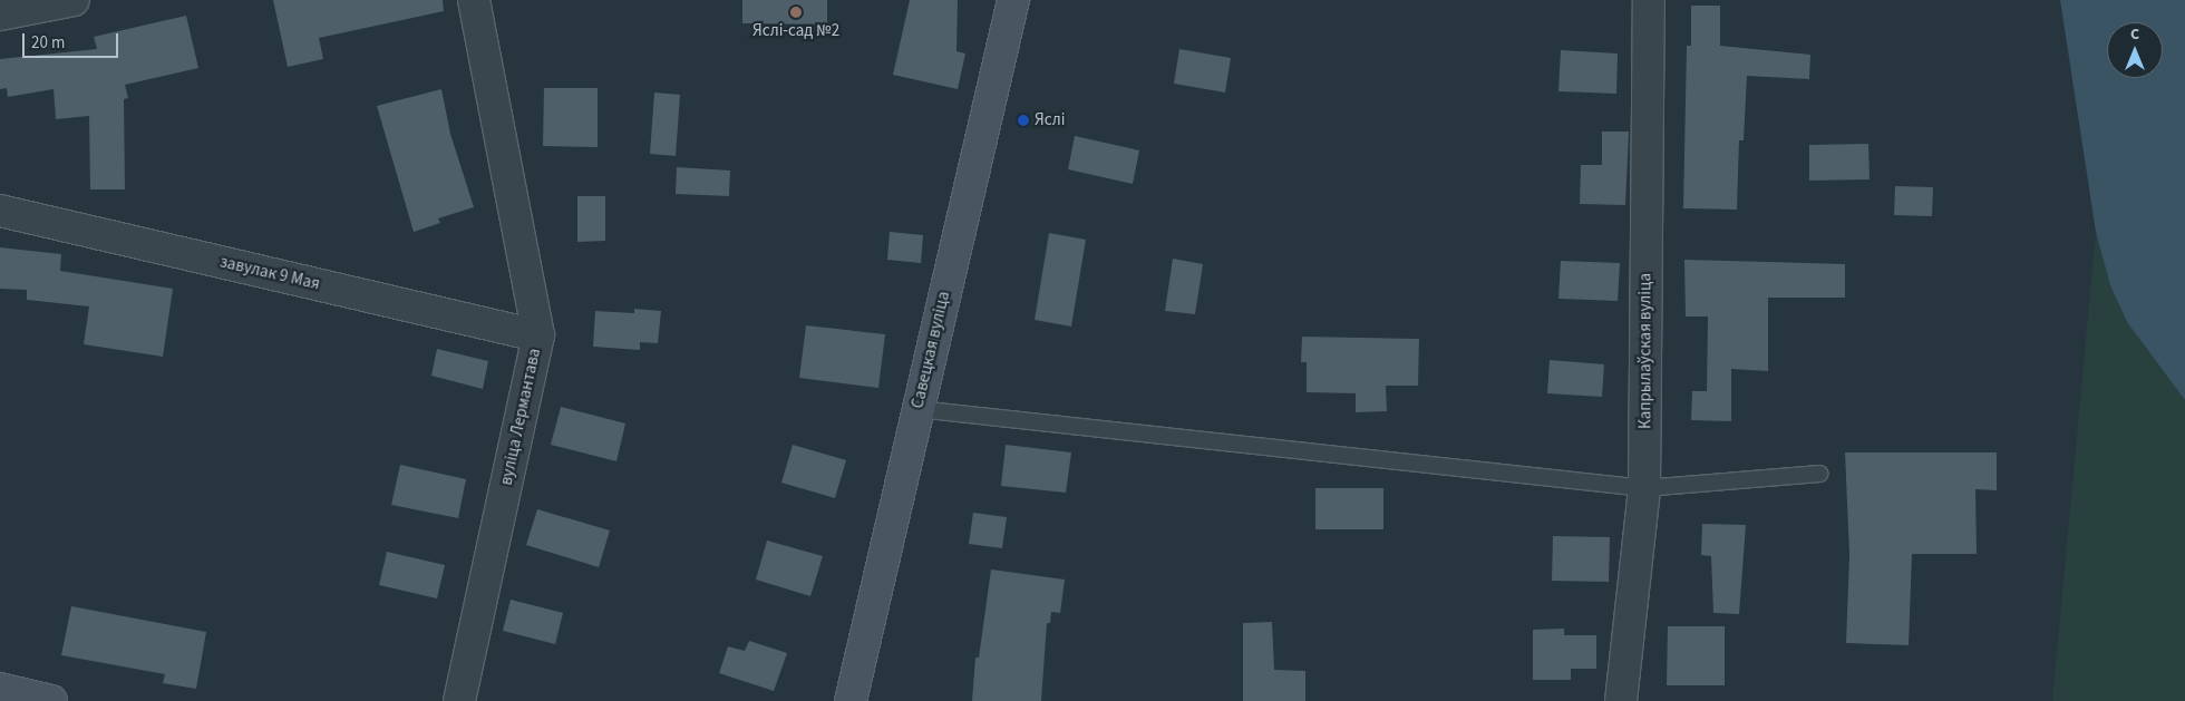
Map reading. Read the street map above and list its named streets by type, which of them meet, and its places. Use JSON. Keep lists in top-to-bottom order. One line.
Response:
{"streets":{"main road":["Савецкая вуліца"],"street":["завулак 9 Мая","Капрылаўская вуліца","вуліца Лермантава"]},"crossings":[["завулак 9 Мая","вуліца Лермантава"]],"places":["Яслі-сад №2","Яслі"],"scale_bar":"20 m","north":"top"}
